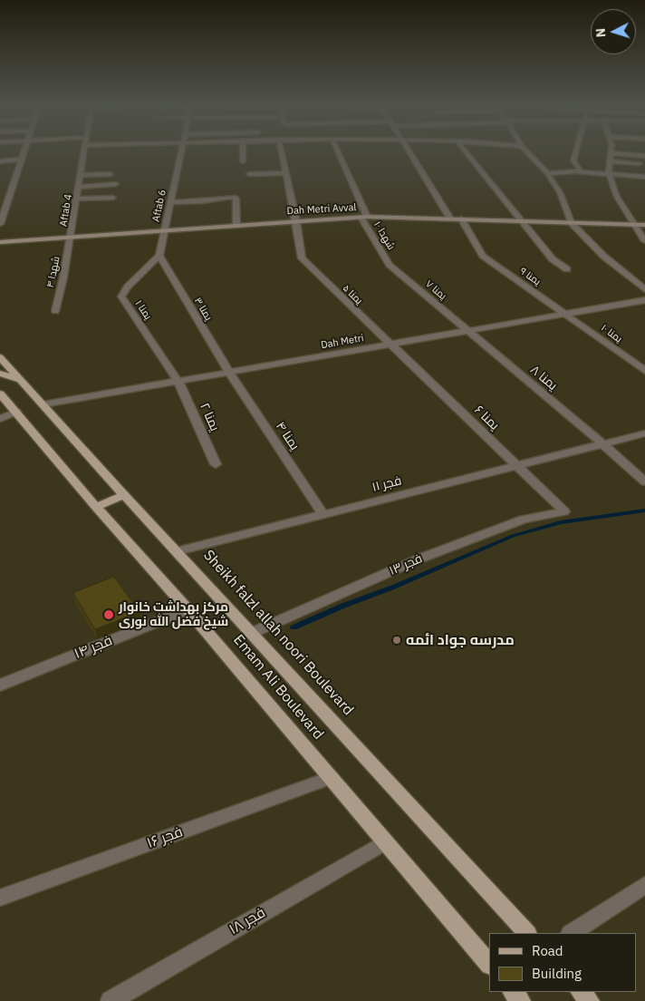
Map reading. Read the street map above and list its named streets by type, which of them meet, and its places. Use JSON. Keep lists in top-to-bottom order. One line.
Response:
{"streets":{"main road":["Dah Metri Avval","Sheikh falzl allah noori Boulevard","Emam Ali Boulevard"],"street":["Aftab 6","Aftab 4","شهدا ۱۰","شهدا ۴","یمنا ۹","یمنا ۷","یمنا ۵","یمنا ۳","یمنا ۱","یمنا ۱۰","Dah Metri","یمنا ۸","یمنا ۲","یمنا ۶","یمنا ۴","فجر ۱۱","فجر ۱۳","فجر ۱۴","فجر ۱۶","فجر ۱۸"]},"crossings":[["Aftab 6","Dah Metri Avval"],["Aftab 6","یمنا ۳"],["Aftab 6","یمنا ۱"],["Dah Metri Avval","Aftab 4"],["Dah Metri Avval","شهدا ۱۰"],["Dah Metri Avval","شهدا ۴"],["Dah Metri Avval","یمنا ۹"],["Dah Metri Avval","یمنا ۵"],["Aftab 4","شهدا ۴"],["شهدا ۱۰","یمنا ۷"],["یمنا ۹","یمنا ۱۰"],["یمنا ۹","Dah Metri"],["یمنا ۷","Dah Metri"],["یمنا ۷","یمنا ۸"],["یمنا ۵","Dah Metri"],["یمنا ۵","یمنا ۶"],["یمنا ۳","یمنا ۱"],["یمنا ۳","Dah Metri"],["یمنا ۳","یمنا ۴"],["یمنا ۱","Dah Metri"],["یمنا ۱","یمنا ۲"],["یمنا ۱۰","Dah Metri"],["Dah Metri","یمنا ۸"],["Dah Metri","یمنا ۲"],["Dah Metri","یمنا ۶"],["Dah Metri","یمنا ۴"],["Dah Metri","Sheikh falzl allah noori Boulevard"],["یمنا ۸","فجر ۱۱"],["یمنا ۶","فجر ۱۱"],["یمنا ۶","فجر ۱۳"],["یمنا ۴","فجر ۱۱"],["فجر ۱۱","Sheikh falzl allah noori Boulevard"],["فجر ۱۳","Sheikh falzl allah noori Boulevard"],["فجر ۱۴","Emam Ali Boulevard"],["Emam Ali Boulevard","فجر ۱۶"],["Emam Ali Boulevard","فجر ۱۸"]],"places":["مرکز بهداشت خانوار شیخ فضل الله نوری","مدرسه جواد ائمه"],"legend":["Road","Building"],"north":"left"}
